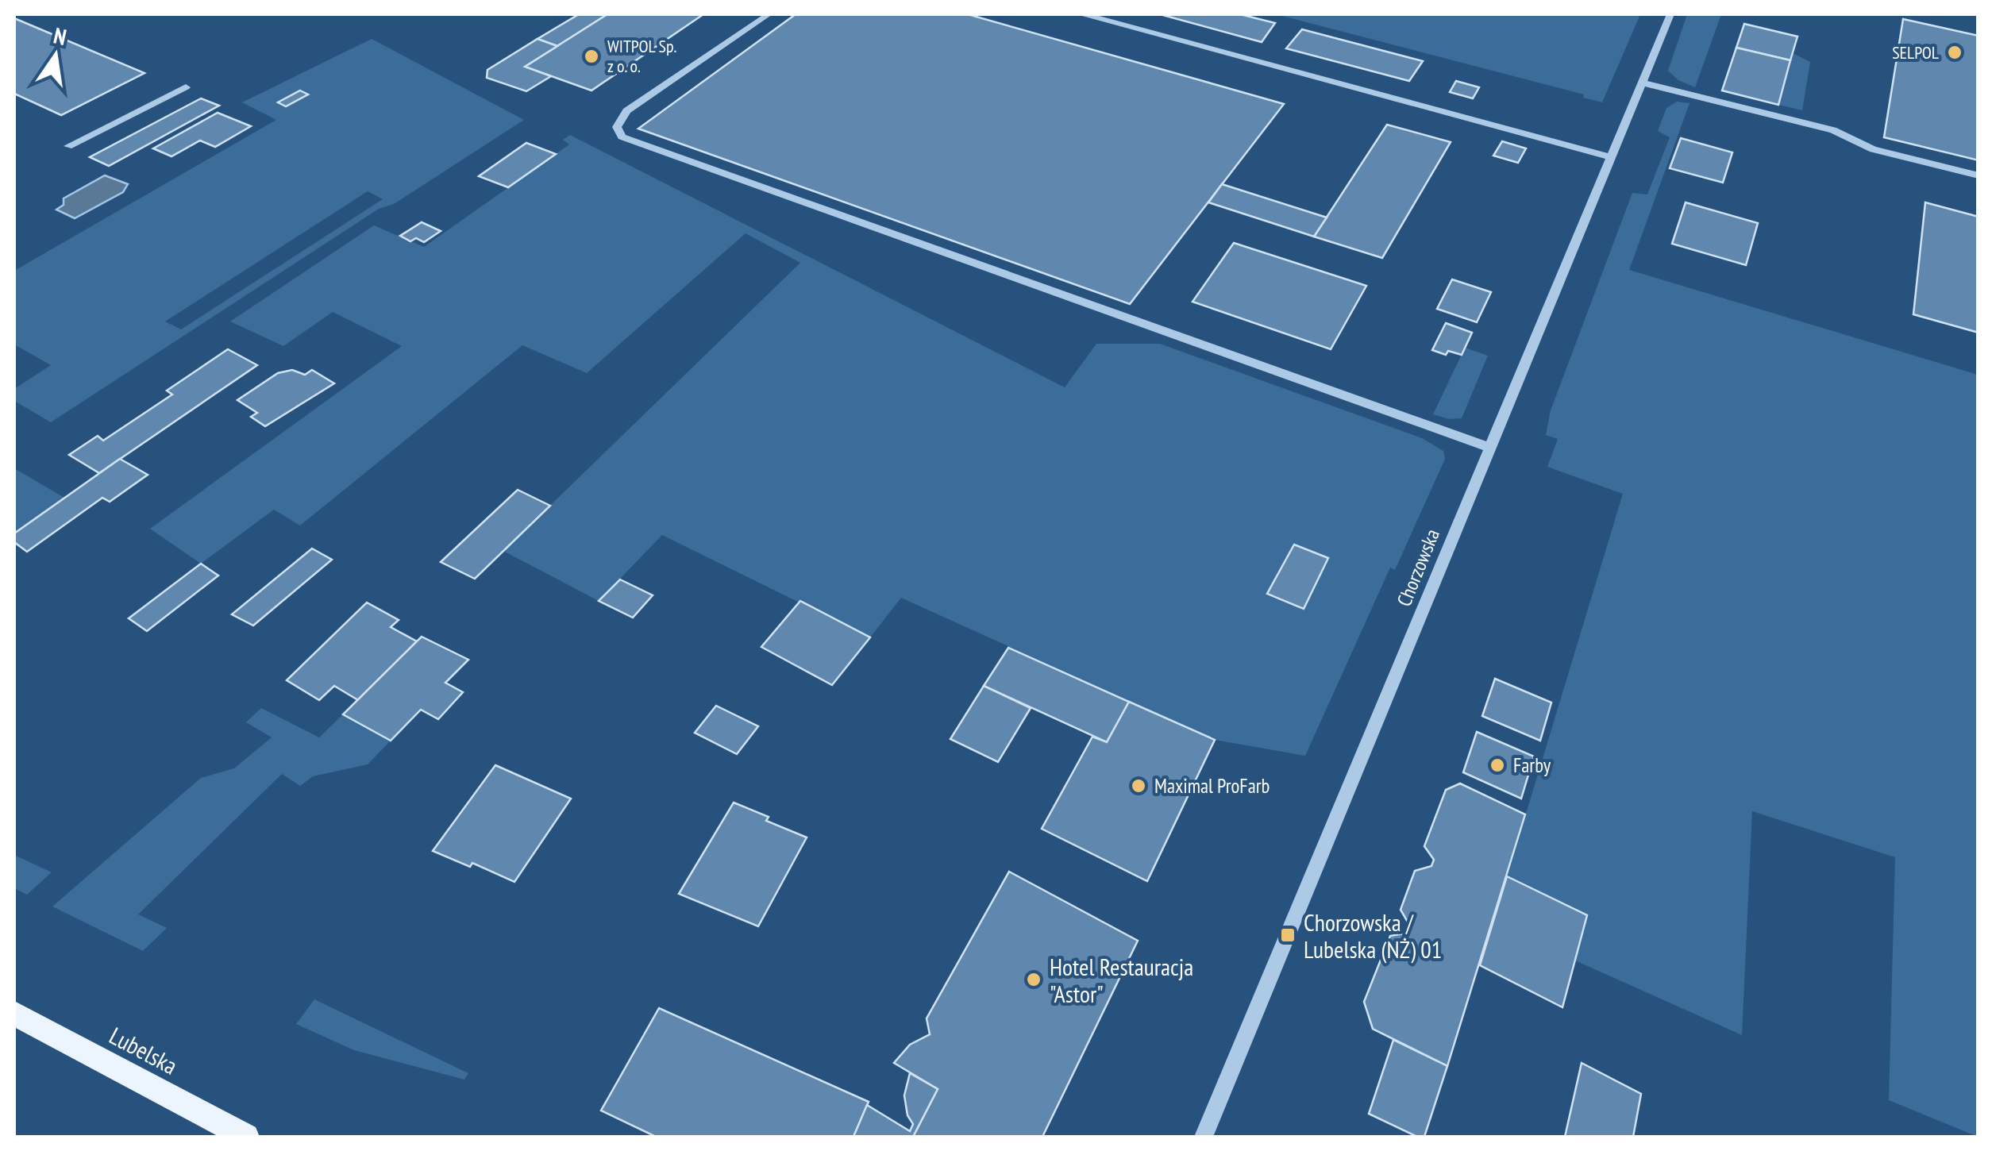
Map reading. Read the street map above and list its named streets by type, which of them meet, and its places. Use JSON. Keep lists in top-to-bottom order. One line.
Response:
{"streets":{"main road":["Lubelska"],"street":["Chorzowska"]},"places":{"other":["SELPOL","WITPOL Sp. z o. o.","Farby","Maximal ProFarb","Hotel Restauracja \"Astor\""],"transit":["Chorzowska / Lubelska (NŻ) 01"]},"north":"top"}
